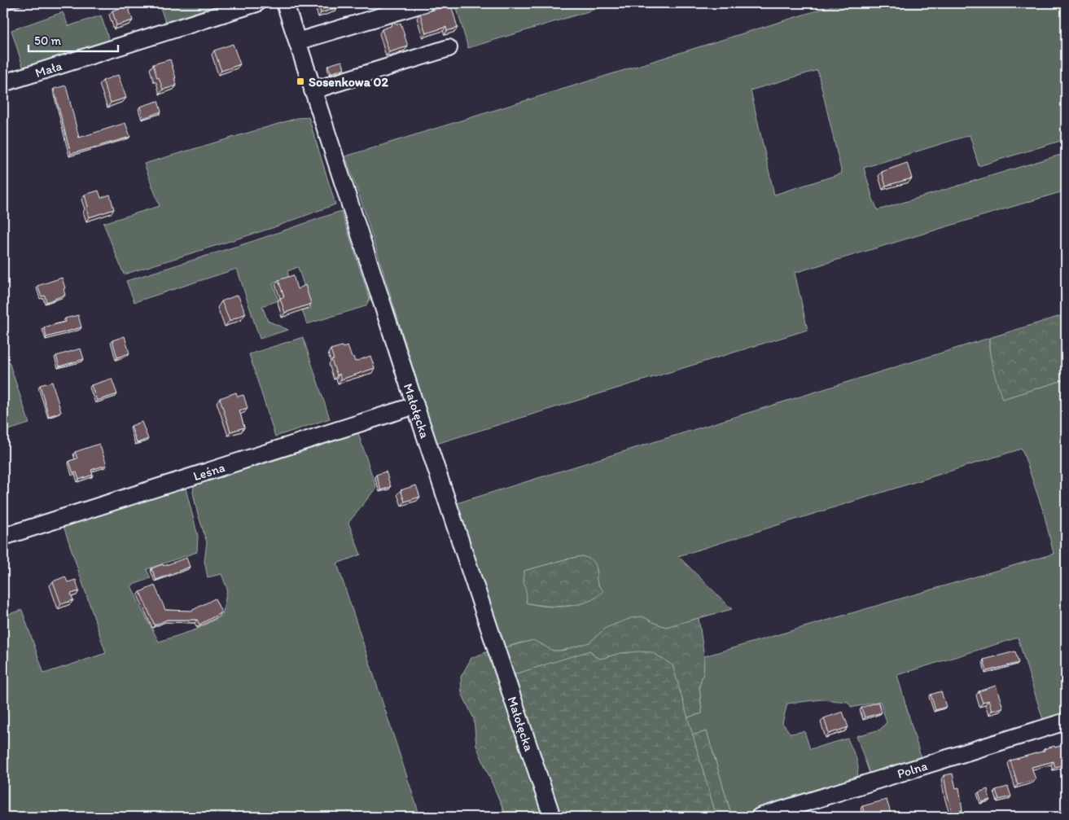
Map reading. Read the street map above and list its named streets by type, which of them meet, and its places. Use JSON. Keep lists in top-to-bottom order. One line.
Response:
{"streets":{"street":["Mała","Małołęcka","Leśna","Polna"]},"crossings":[["Małołęcka","Leśna"]],"places":{"transit":["Sosenkowa 02"]},"scale_bar":"50 m"}
